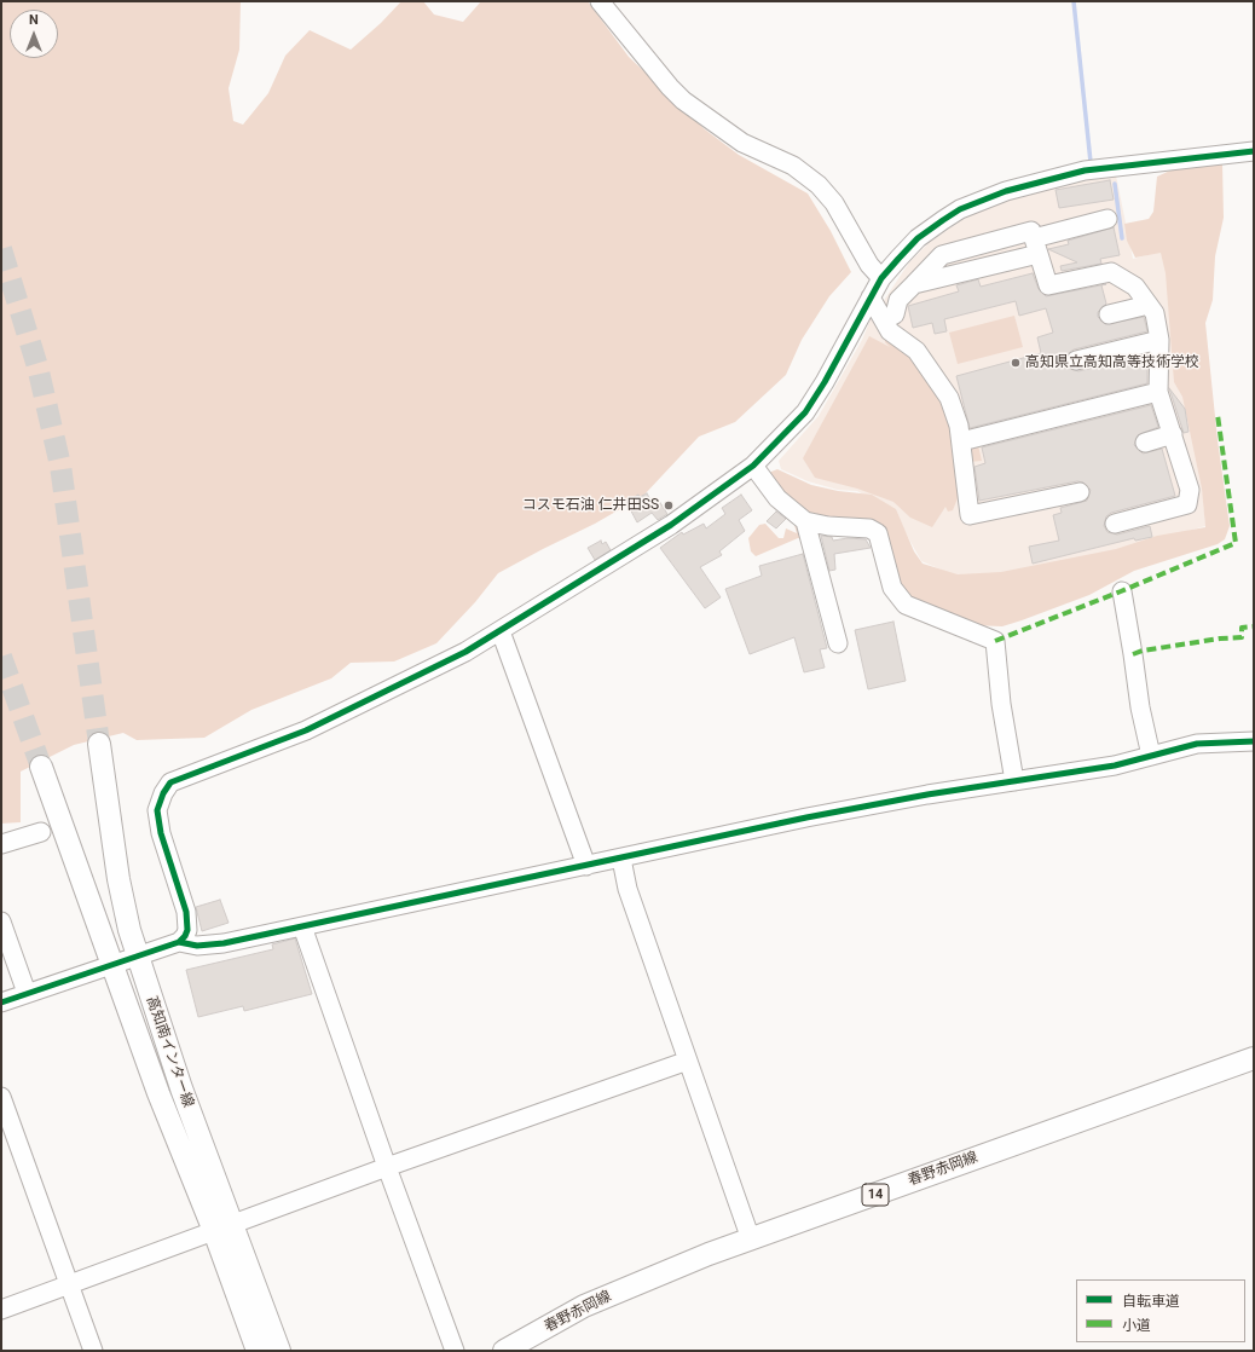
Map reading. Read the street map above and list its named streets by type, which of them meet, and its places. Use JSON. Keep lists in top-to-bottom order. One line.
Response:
{"streets":{"main road":["高知南インター線","春野赤岡線","14"]},"places":["高知県立高知高等技術学校","コスモ石油 仁井田SS"],"legend":["自転車道","小道"],"north":"top"}
